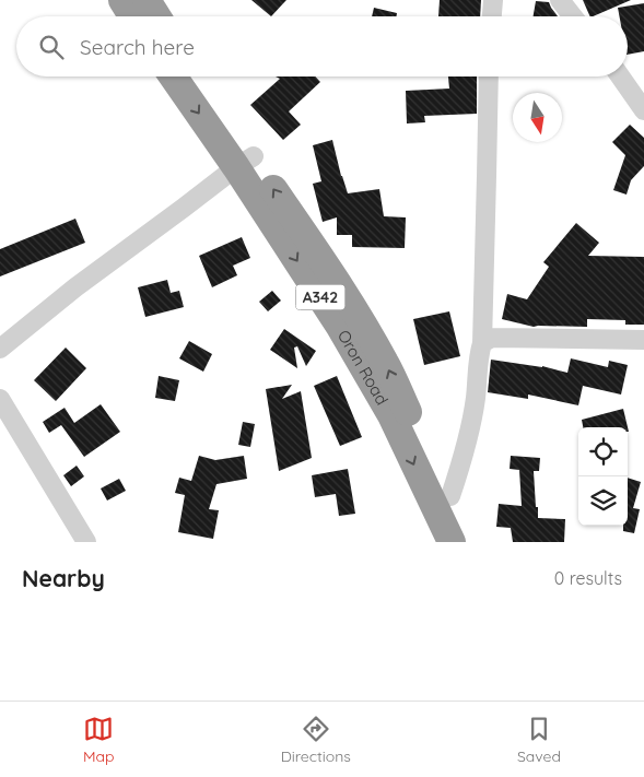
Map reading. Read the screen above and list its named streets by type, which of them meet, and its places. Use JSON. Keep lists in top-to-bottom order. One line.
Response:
{"streets":{"highway":["A342","Oron Road"]},"north":"bottom","page":{"search":"Search here","heading":["Nearby","0 results"],"nav":["Map","Directions","Saved"]}}
